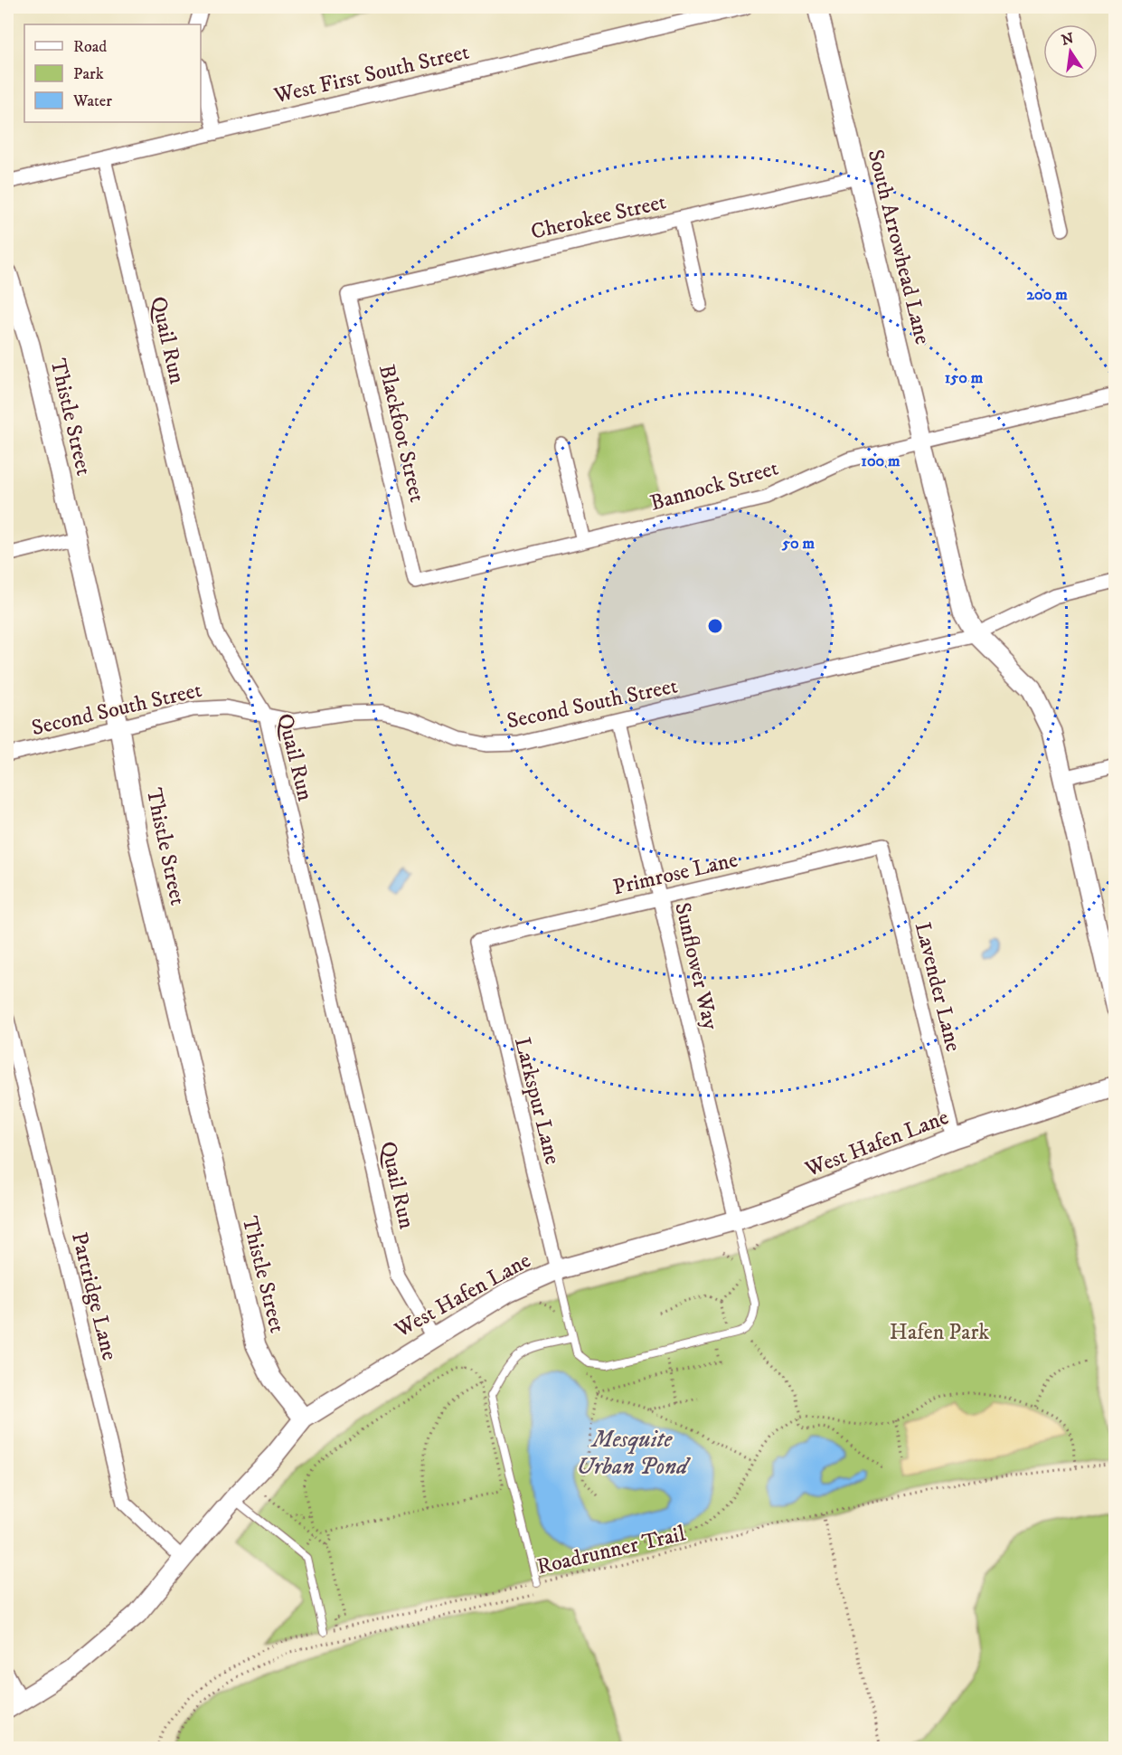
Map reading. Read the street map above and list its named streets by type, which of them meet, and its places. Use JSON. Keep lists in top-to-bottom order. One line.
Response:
{"streets":{"street":["West First South Street","Cherokee Street","South Arrowhead Lane","Quail Run","Thistle Street","Blackfoot Street","Bannock Street","Second South Street","Primrose Lane","Sunflower Way","Lavender Lane","Larkspur Lane","West Hafen Lane","Partridge Lane"],"path":["Roadrunner Trail"]},"crossings":[["West First South Street","Quail Run"],["Cherokee Street","South Arrowhead Lane"],["Cherokee Street","Blackfoot Street"],["South Arrowhead Lane","Bannock Street"],["South Arrowhead Lane","Second South Street"],["Quail Run","Second South Street"],["Quail Run","West Hafen Lane"],["Thistle Street","Second South Street"],["Thistle Street","West Hafen Lane"],["Blackfoot Street","Bannock Street"],["Second South Street","Sunflower Way"],["Primrose Lane","Sunflower Way"],["Primrose Lane","Lavender Lane"],["Primrose Lane","Larkspur Lane"],["Sunflower Way","West Hafen Lane"],["Lavender Lane","West Hafen Lane"],["Larkspur Lane","West Hafen Lane"],["West Hafen Lane","Partridge Lane"]],"water":["Mesquite Urban Pond"],"parks":["Hafen Park"],"legend":["Road","Park","Water"],"north":"top","rings":["200 m","150 m","100 m","50 m"]}
